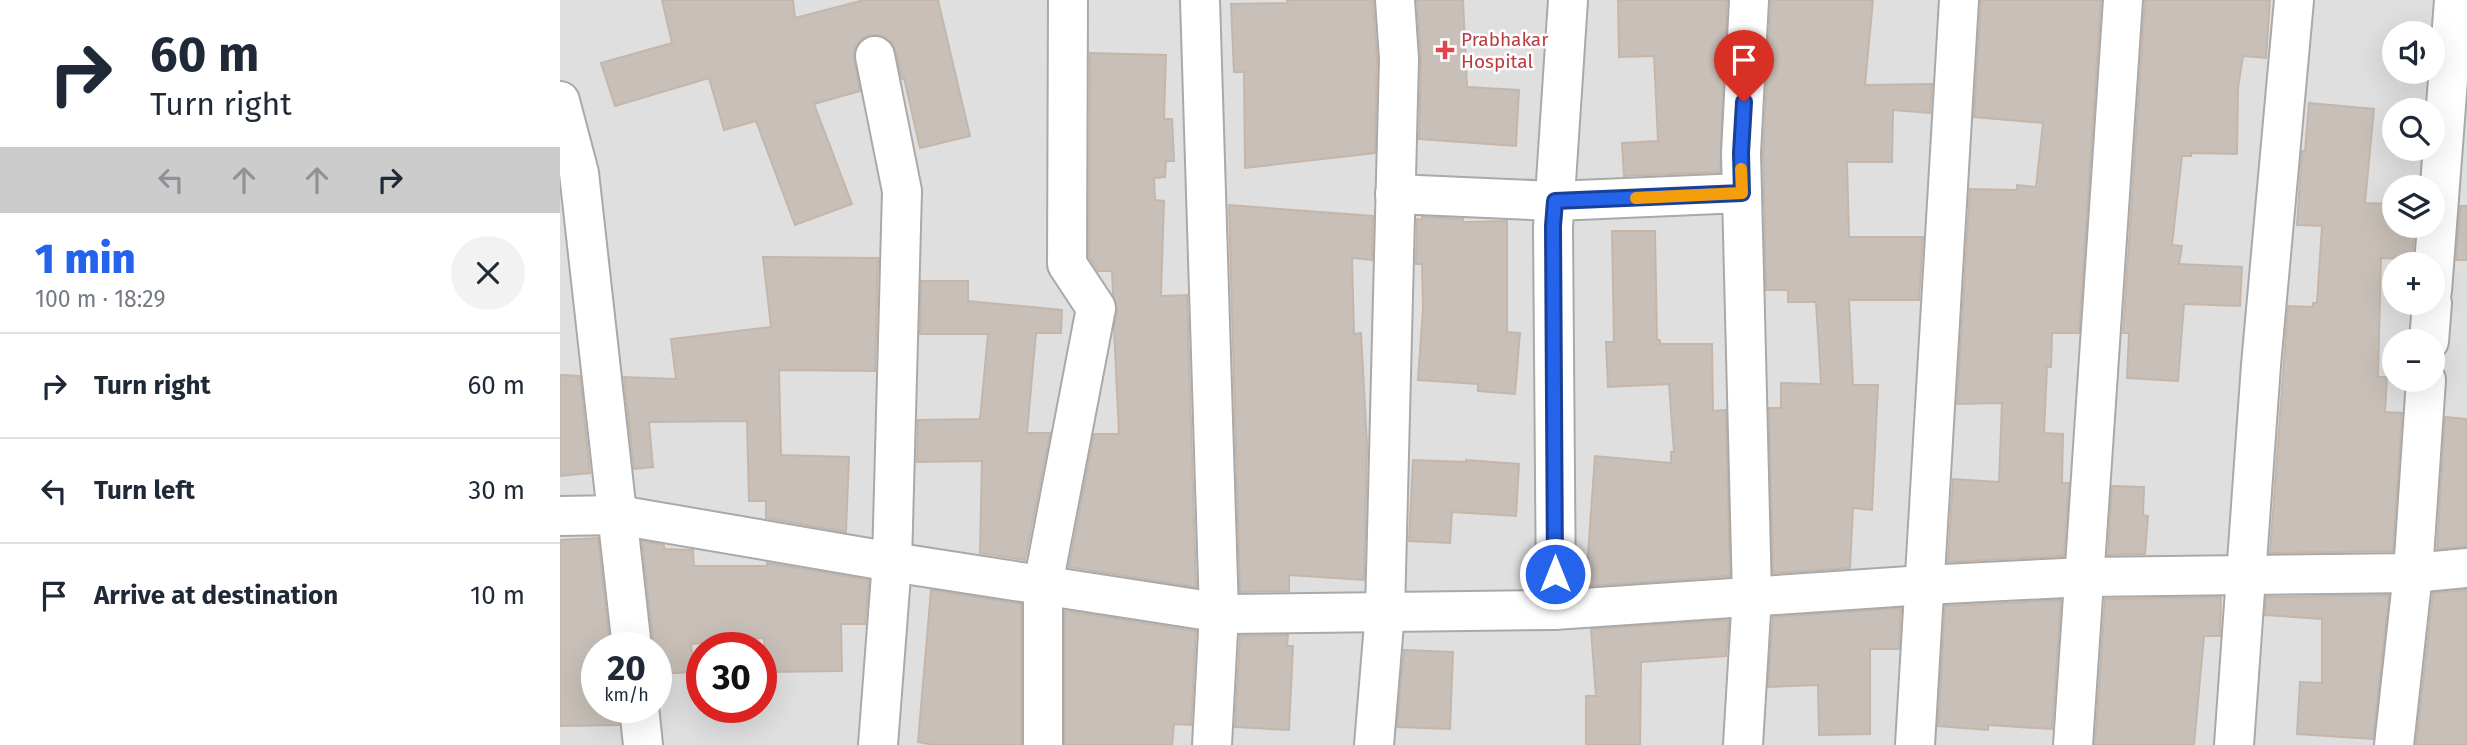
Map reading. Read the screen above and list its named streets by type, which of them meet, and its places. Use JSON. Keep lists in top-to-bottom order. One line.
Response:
{"places":{"health":["Prabhakar Hospital"]},"page":{"turn":["60 m","Turn right"],"map_buttons":["+","−"],"heading":["1 min","100 m · 18:29"],"list":[{"name":"Turn right","value":"60 m"},{"name":"Turn left","value":"30 m"},{"name":"Arrive at destination","value":"10 m"}],"speed":"20 km/h","limit":"30"}}
